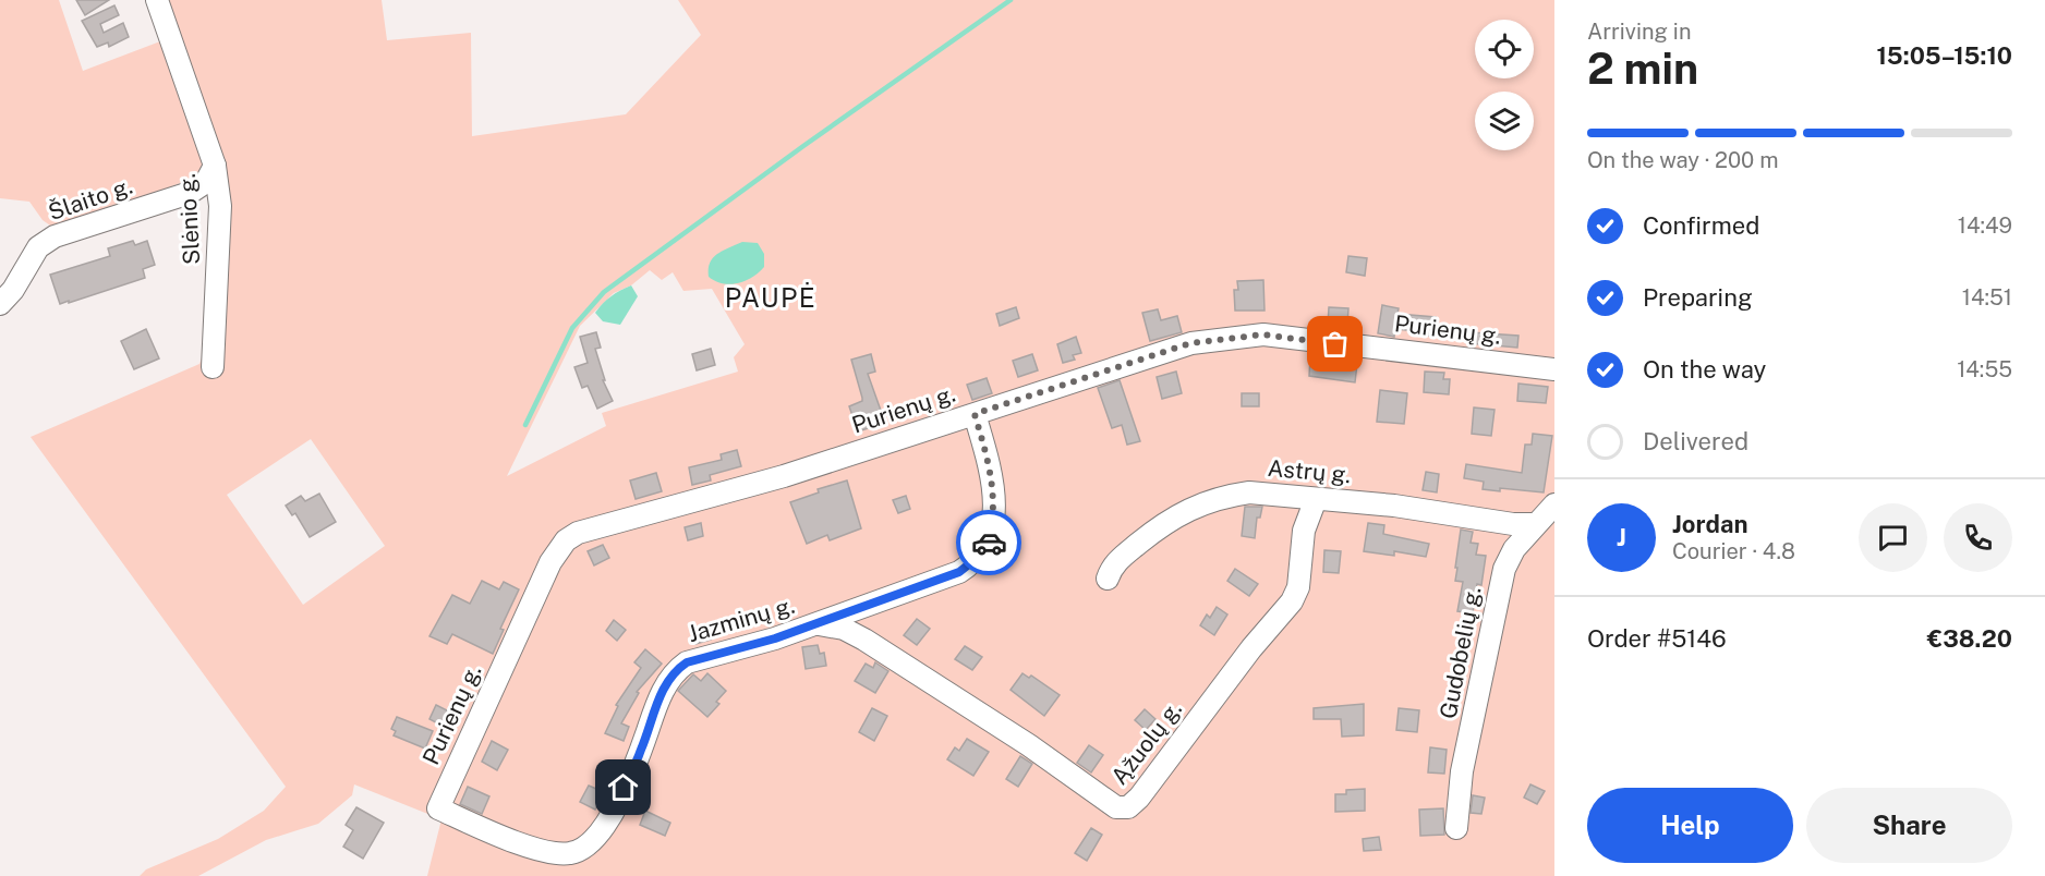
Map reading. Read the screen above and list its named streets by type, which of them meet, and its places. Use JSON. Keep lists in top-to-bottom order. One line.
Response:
{"streets":{"street":["Šlaito g.","Slėnio g.","Purienų g.","Astrų g.","Jazminų g.","Gudobelių g.","Ąžuolų g."]},"crossings":[["Šlaito g.","Slėnio g."],["Purienų g.","Jazminų g."],["Astrų g.","Gudobelių g."],["Astrų g.","Ąžuolų g."],["Jazminų g.","Ąžuolų g."]],"districts":["PAUPĖ"],"page":{"heading":["2 min","Arriving in","15:05–15:10"],"panel":["Jordan","Courier · 4.8","Order #5146","€38.20"],"bar":"On the way · 200 m","list":[["Confirmed","14:49"],["Preparing","14:51"],["On the way","14:55"],"Delivered"],"round":"J","buttons":["Help","Share"]}}
